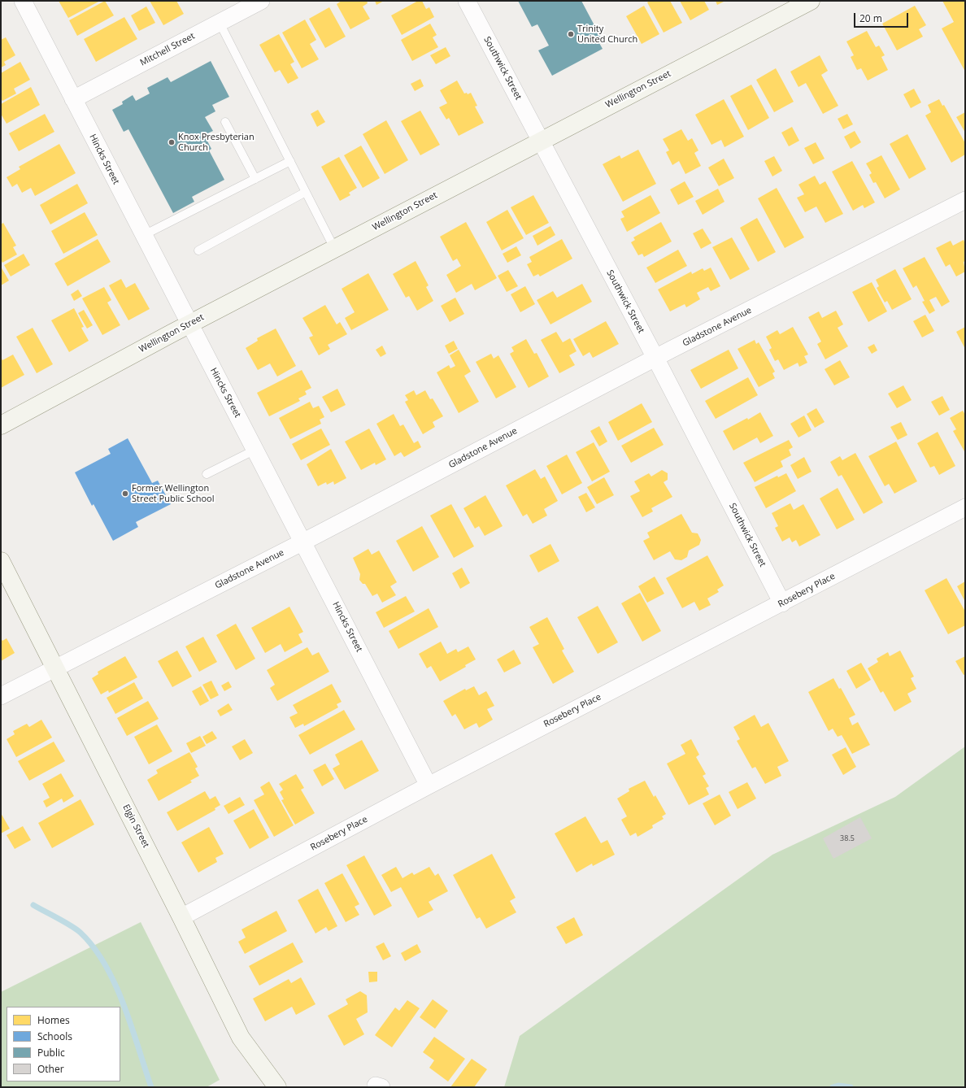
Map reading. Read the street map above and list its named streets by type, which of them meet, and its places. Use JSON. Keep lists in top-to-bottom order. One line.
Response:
{"streets":{"street":["Mitchell Street","Southwick Street","Wellington Street","Hincks Street","Gladstone Avenue","Rosebery Place","Elgin Street"]},"crossings":[["Mitchell Street","Hincks Street"],["Southwick Street","Wellington Street"],["Southwick Street","Gladstone Avenue"],["Southwick Street","Rosebery Place"],["Wellington Street","Hincks Street"],["Hincks Street","Gladstone Avenue"],["Hincks Street","Rosebery Place"],["Gladstone Avenue","Elgin Street"],["Rosebery Place","Elgin Street"]],"places":["Trinity United Church","Knox Presbyterian Church","Former Wellington Street Public School"],"house_numbers":["38.5"],"legend":["Homes","Schools","Public","Other"],"scale_bar":"20 m"}
